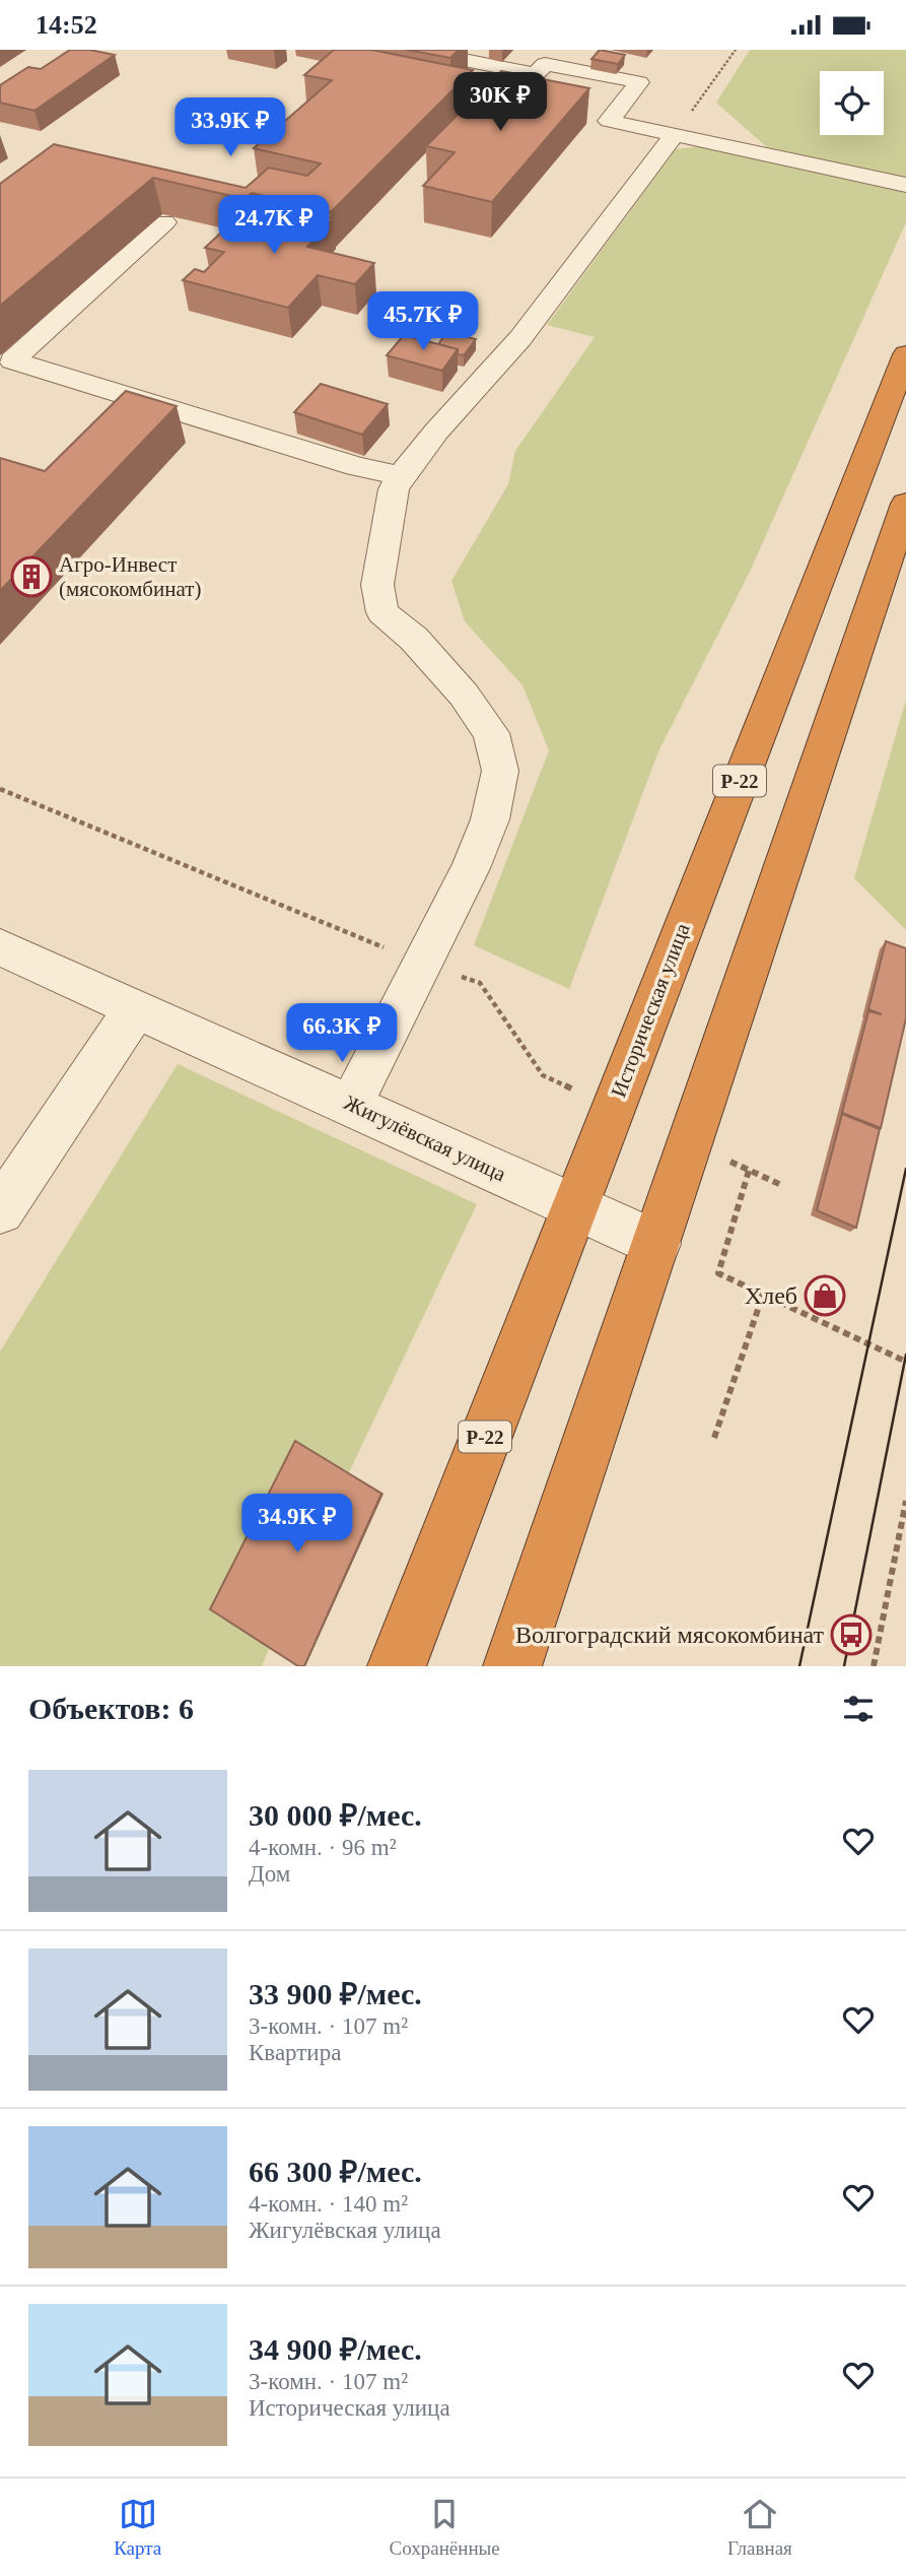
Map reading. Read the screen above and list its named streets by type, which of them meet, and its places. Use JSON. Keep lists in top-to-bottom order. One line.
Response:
{"streets":{"highway":["Р-22","Историческая улица"],"street":["Жигулёвская улица"]},"crossings":[["Историческая улица","Жигулёвская улица"]],"places":{"building":["Агро-Инвест (мясокомбинат)"],"shop":["Хлеб"],"bus stop":["Волгоградский мясокомбинат"]},"page":{"status":"14:52","price":["30K ₽","33.9K ₽","24.7K ₽","45.7K ₽","66.3K ₽","34.9K ₽"],"heading":"Объектов: 6","list":[{"name":"30 000 ₽/мес.","note":"4-комн. · 96 m² · Дом"},{"name":"33 900 ₽/мес.","note":"3-комн. · 107 m² · Квартира"},{"name":"66 300 ₽/мес.","note":"4-комн. · 140 m² · Жигулёвская улица"},{"name":"34 900 ₽/мес.","note":"3-комн. · 107 m² · Историческая улица"}],"tabs":["Карта","Сохранённые","Главная"]}}
